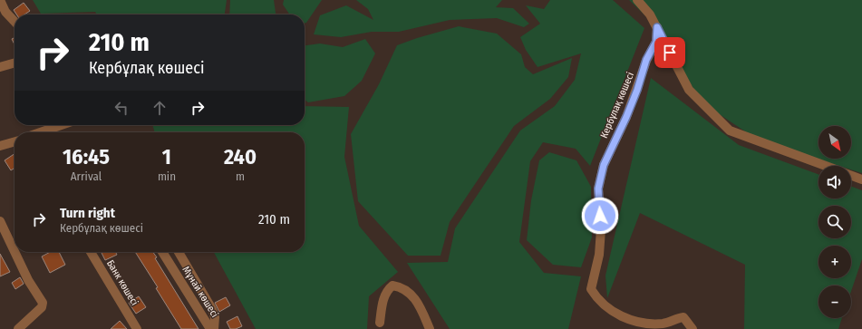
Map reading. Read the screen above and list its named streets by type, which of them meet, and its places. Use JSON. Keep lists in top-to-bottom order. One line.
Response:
{"streets":{"street":["Кербұлақ көшесі","Банк көшесі","Мұнай көшесі"]},"north":"bottom right","page":{"turn":["210 m","Кербұлақ көшесі"],"map_buttons":["+","−"],"eta":["16:45","Arrival","1","min","240","m"],"list":[{"name":"Turn right","note":"Кербұлақ көшесі","value":"210 m"}]}}
